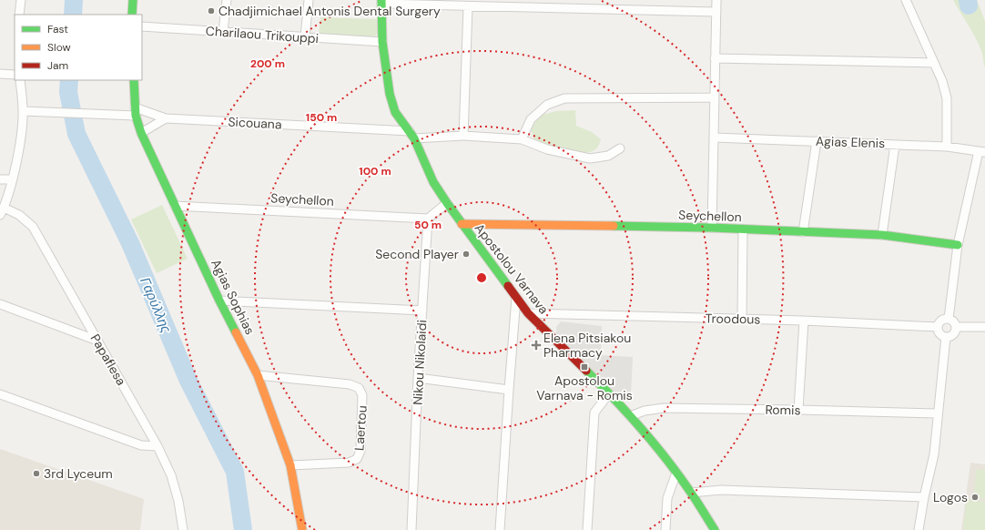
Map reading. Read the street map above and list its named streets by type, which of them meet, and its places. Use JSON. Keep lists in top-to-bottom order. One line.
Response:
{"streets":{"street":["Charilaou Trikouppi","Sicouana","Agias Elenis","Seychellon","Apostolou Varnava","Agias Sophias","Troodous","Papaflesa","Nikou Nikolaidi","Romis","Laertou"]},"crossings":[["Charilaou Trikouppi","Apostolou Varnava"],["Sicouana","Apostolou Varnava"],["Sicouana","Agias Sophias"],["Seychellon","Apostolou Varnava"],["Seychellon","Agias Sophias"],["Seychellon","Nikou Nikolaidi"],["Apostolou Varnava","Troodous"],["Apostolou Varnava","Romis"],["Agias Sophias","Laertou"]],"water":["Γαρύλλης"],"places":{"other":["Chadjimichael Antonis Dental Surgery","Second Player","3rd Lyceum","Logos"],"health":["Elena Pitsiakou Pharmacy"],"transit":["Apostolou Varnava - Romis"]},"legend":["Fast","Slow","Jam"],"rings":["200 m","150 m","100 m","50 m"]}
